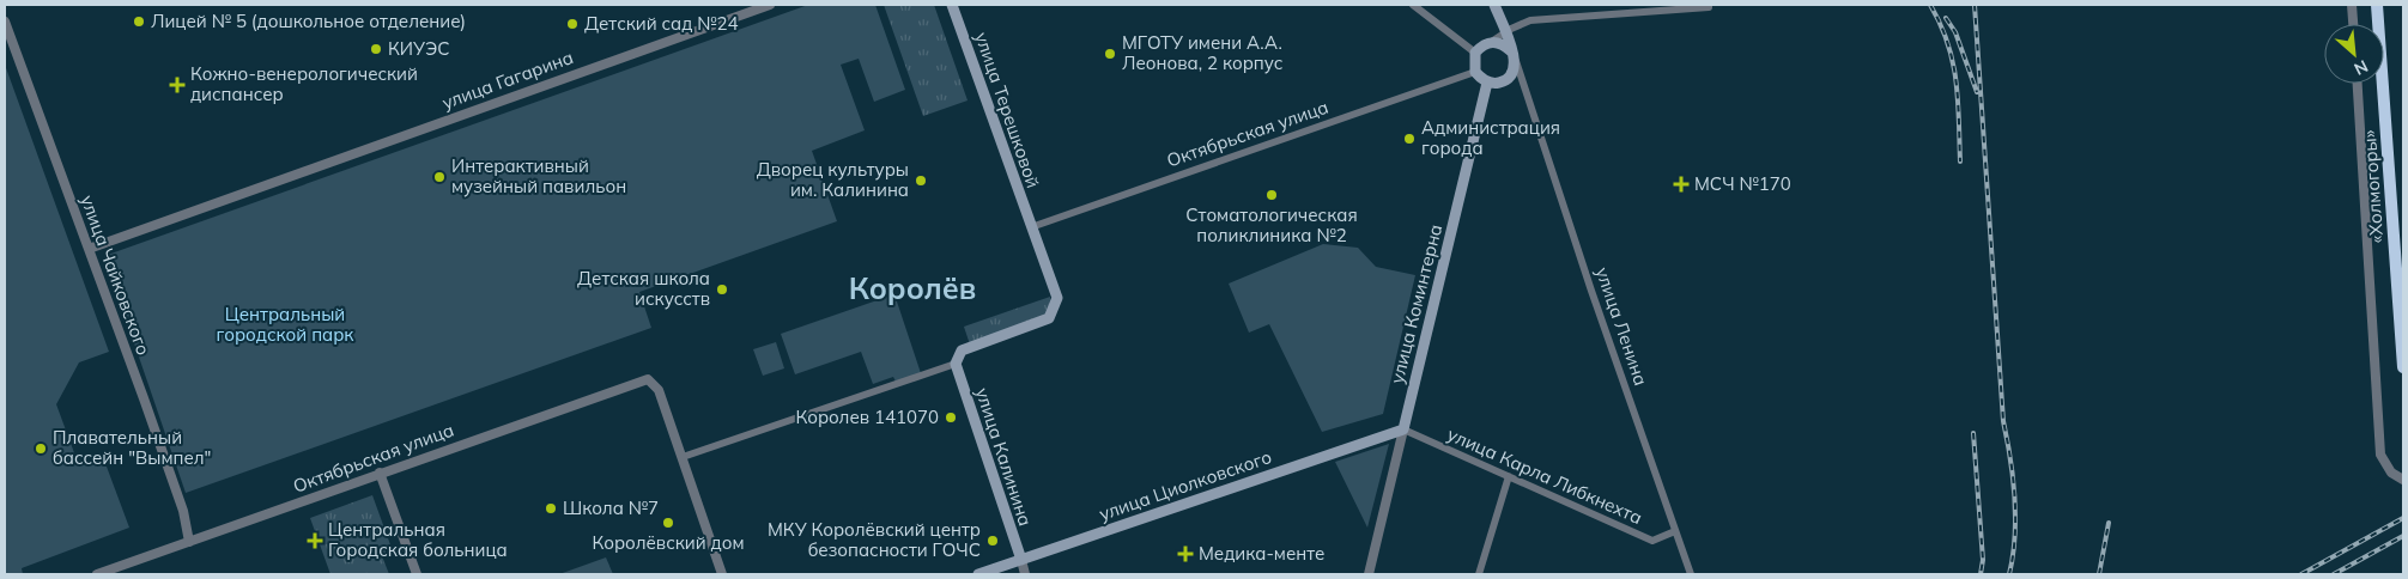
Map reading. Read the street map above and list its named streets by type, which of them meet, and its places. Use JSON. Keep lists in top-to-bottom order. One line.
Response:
{"streets":{"highway":["«Холмогоры»"],"main road":["улица Терешковой","улица Коминтерна","улица Ленина","улица Калинина","улица Циолковского"],"street":["улица Гагарина","Октябрьская улица","улица Чайковского","улица Карла Либкнехта"]},"crossings":[["улица Гагарина","улица Чайковского"],["улица Терешковой","Октябрьская улица"],["улица Терешковой","улица Калинина"],["Октябрьская улица","улица Чайковского"],["Октябрьская улица","улица Коминтерна"],["Октябрьская улица","улица Ленина"],["улица Коминтерна","улица Ленина"],["улица Коминтерна","улица Карла Либкнехта"],["улица Коминтерна","улица Циолковского"],["улица Ленина","улица Карла Либкнехта"],["улица Калинина","улица Циолковского"],["улица Карла Либкнехта","улица Циолковского"]],"districts":["Королёв"],"parks":["Центральный городской парк"],"places":{"other":["Лицей № 5 (дошкольное отделение)","Детский сад №24","КИУЭС","МГОТУ имени А.А. Леонова, 2 корпус","Администрация города","Интерактивный музейный павильон","Дворец культуры им. Калинина","Стоматологическая поликлиника №2","Детская школа искусств","Королев 141070","Плавательный бассейн \"Вымпел\"","Школа №7","Королёвский дом","МКУ Королёвский центр безопасности ГОЧС"],"health":["Кожно-венерологический диспансер","МСЧ №170","Центральная Городская больница","Медика-менте"]},"north":"bottom right"}
